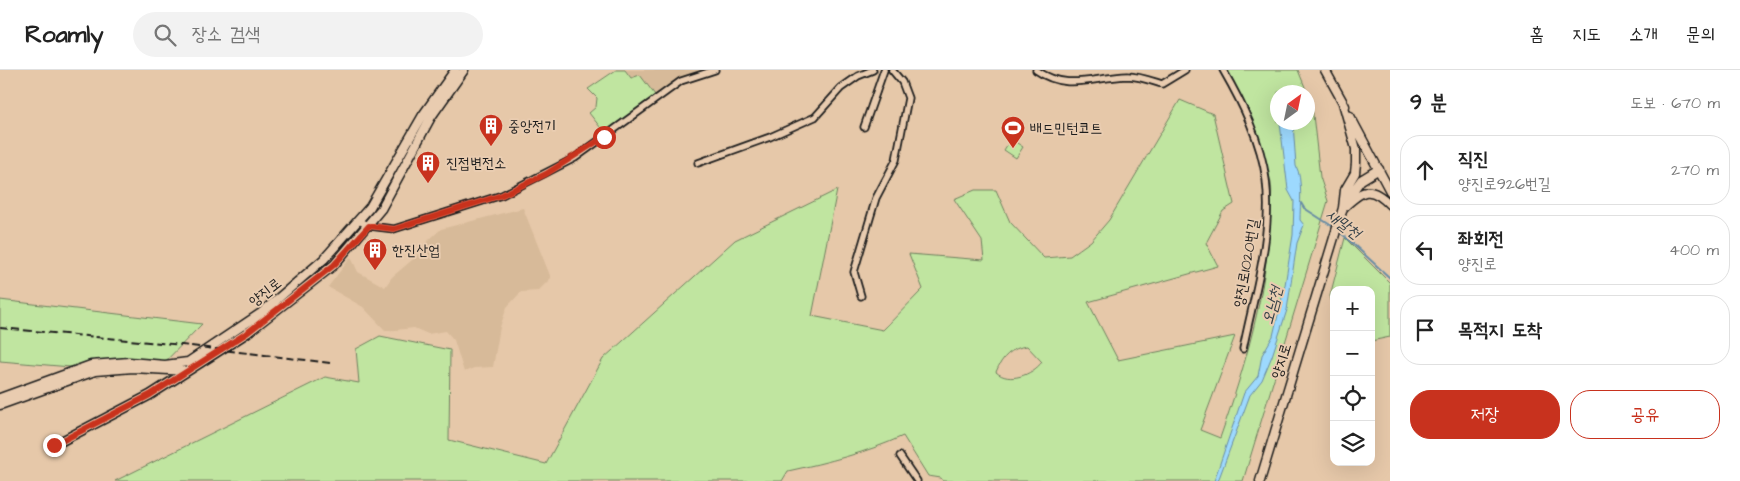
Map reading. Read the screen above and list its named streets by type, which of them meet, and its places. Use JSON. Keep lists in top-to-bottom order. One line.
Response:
{"streets":{"main road":["양진로","양지로"],"street":["양진로1020번길"]},"water":["새말천","오남천"],"places":{"building":["중앙전기","진접변전소","한진산업"],"sports":["배드민턴코트"]},"north":"top right","page":{"header":"Roamly","search":"장소 검색","nav":["홈","지도","소개","문의"],"heading":["9 분","도보 · 670 m"],"list":[["직진","양진로926번길","270 m"],["좌회전","양진로","400 m"],"목적지 도착"],"map_buttons":["+","−"],"buttons":["저장","공유"]}}
